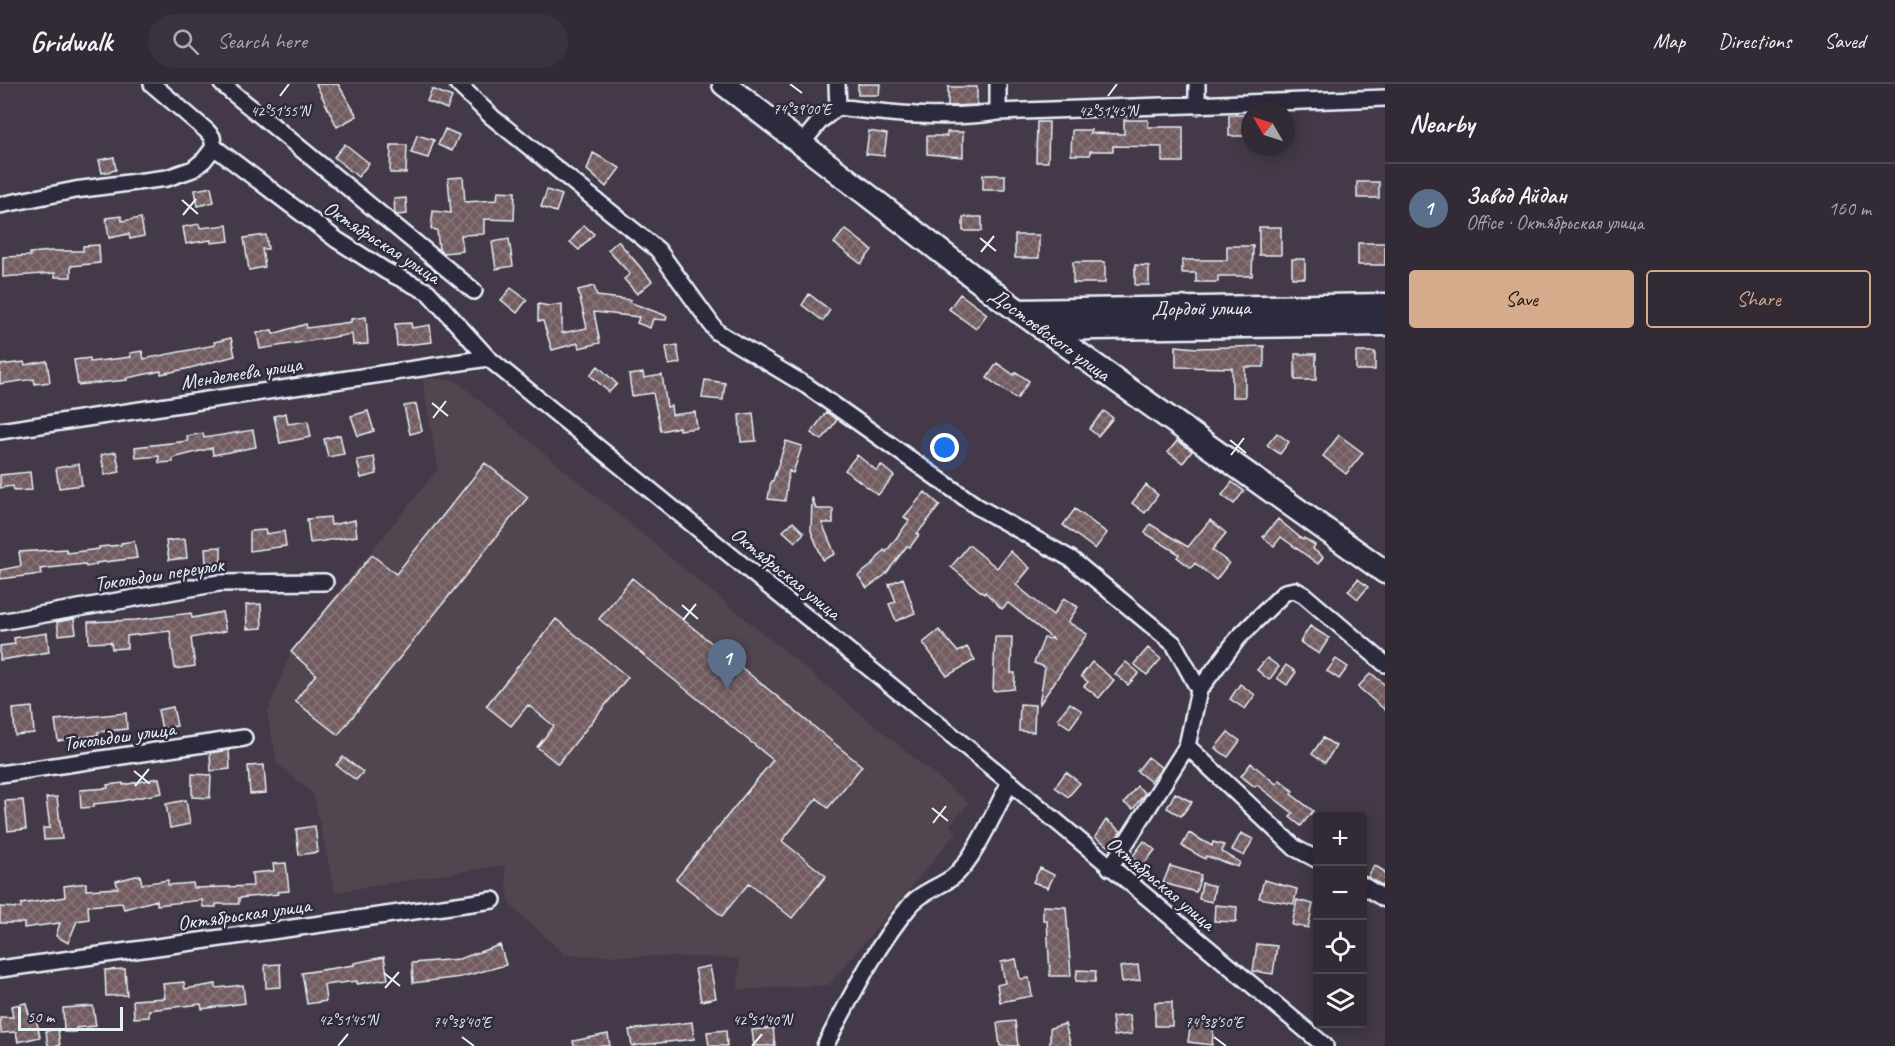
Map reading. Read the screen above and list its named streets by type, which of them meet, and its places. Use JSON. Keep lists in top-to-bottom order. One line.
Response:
{"streets":{"street":["Октябрьская улица","Дордой улица","Достоевского улица","Менделеева улица","Токольдош переулок","Токольдош улица"]},"crossings":[["Октябрьская улица","Менделеева улица"],["Дордой улица","Достоевского улица"]],"scale_bar":"50 m","north":"top left","page":{"header":"Gridwalk","search":"Search here","nav":["Map","Directions","Saved"],"heading":"Nearby","list":[{"mark":"1","name":"Завод Айдан","note":"Office · Октябрьская улица","value":"160 m"}],"buttons":["Save","Share"],"pins":"1","map_buttons":["+","−"],"scale":"50 m"},"coordinates":["74°39'00\"E","42°51'55\"N","42°51'45\"N","42°51'40\"N","74°38'40\"E","74°38'50\"E"]}
